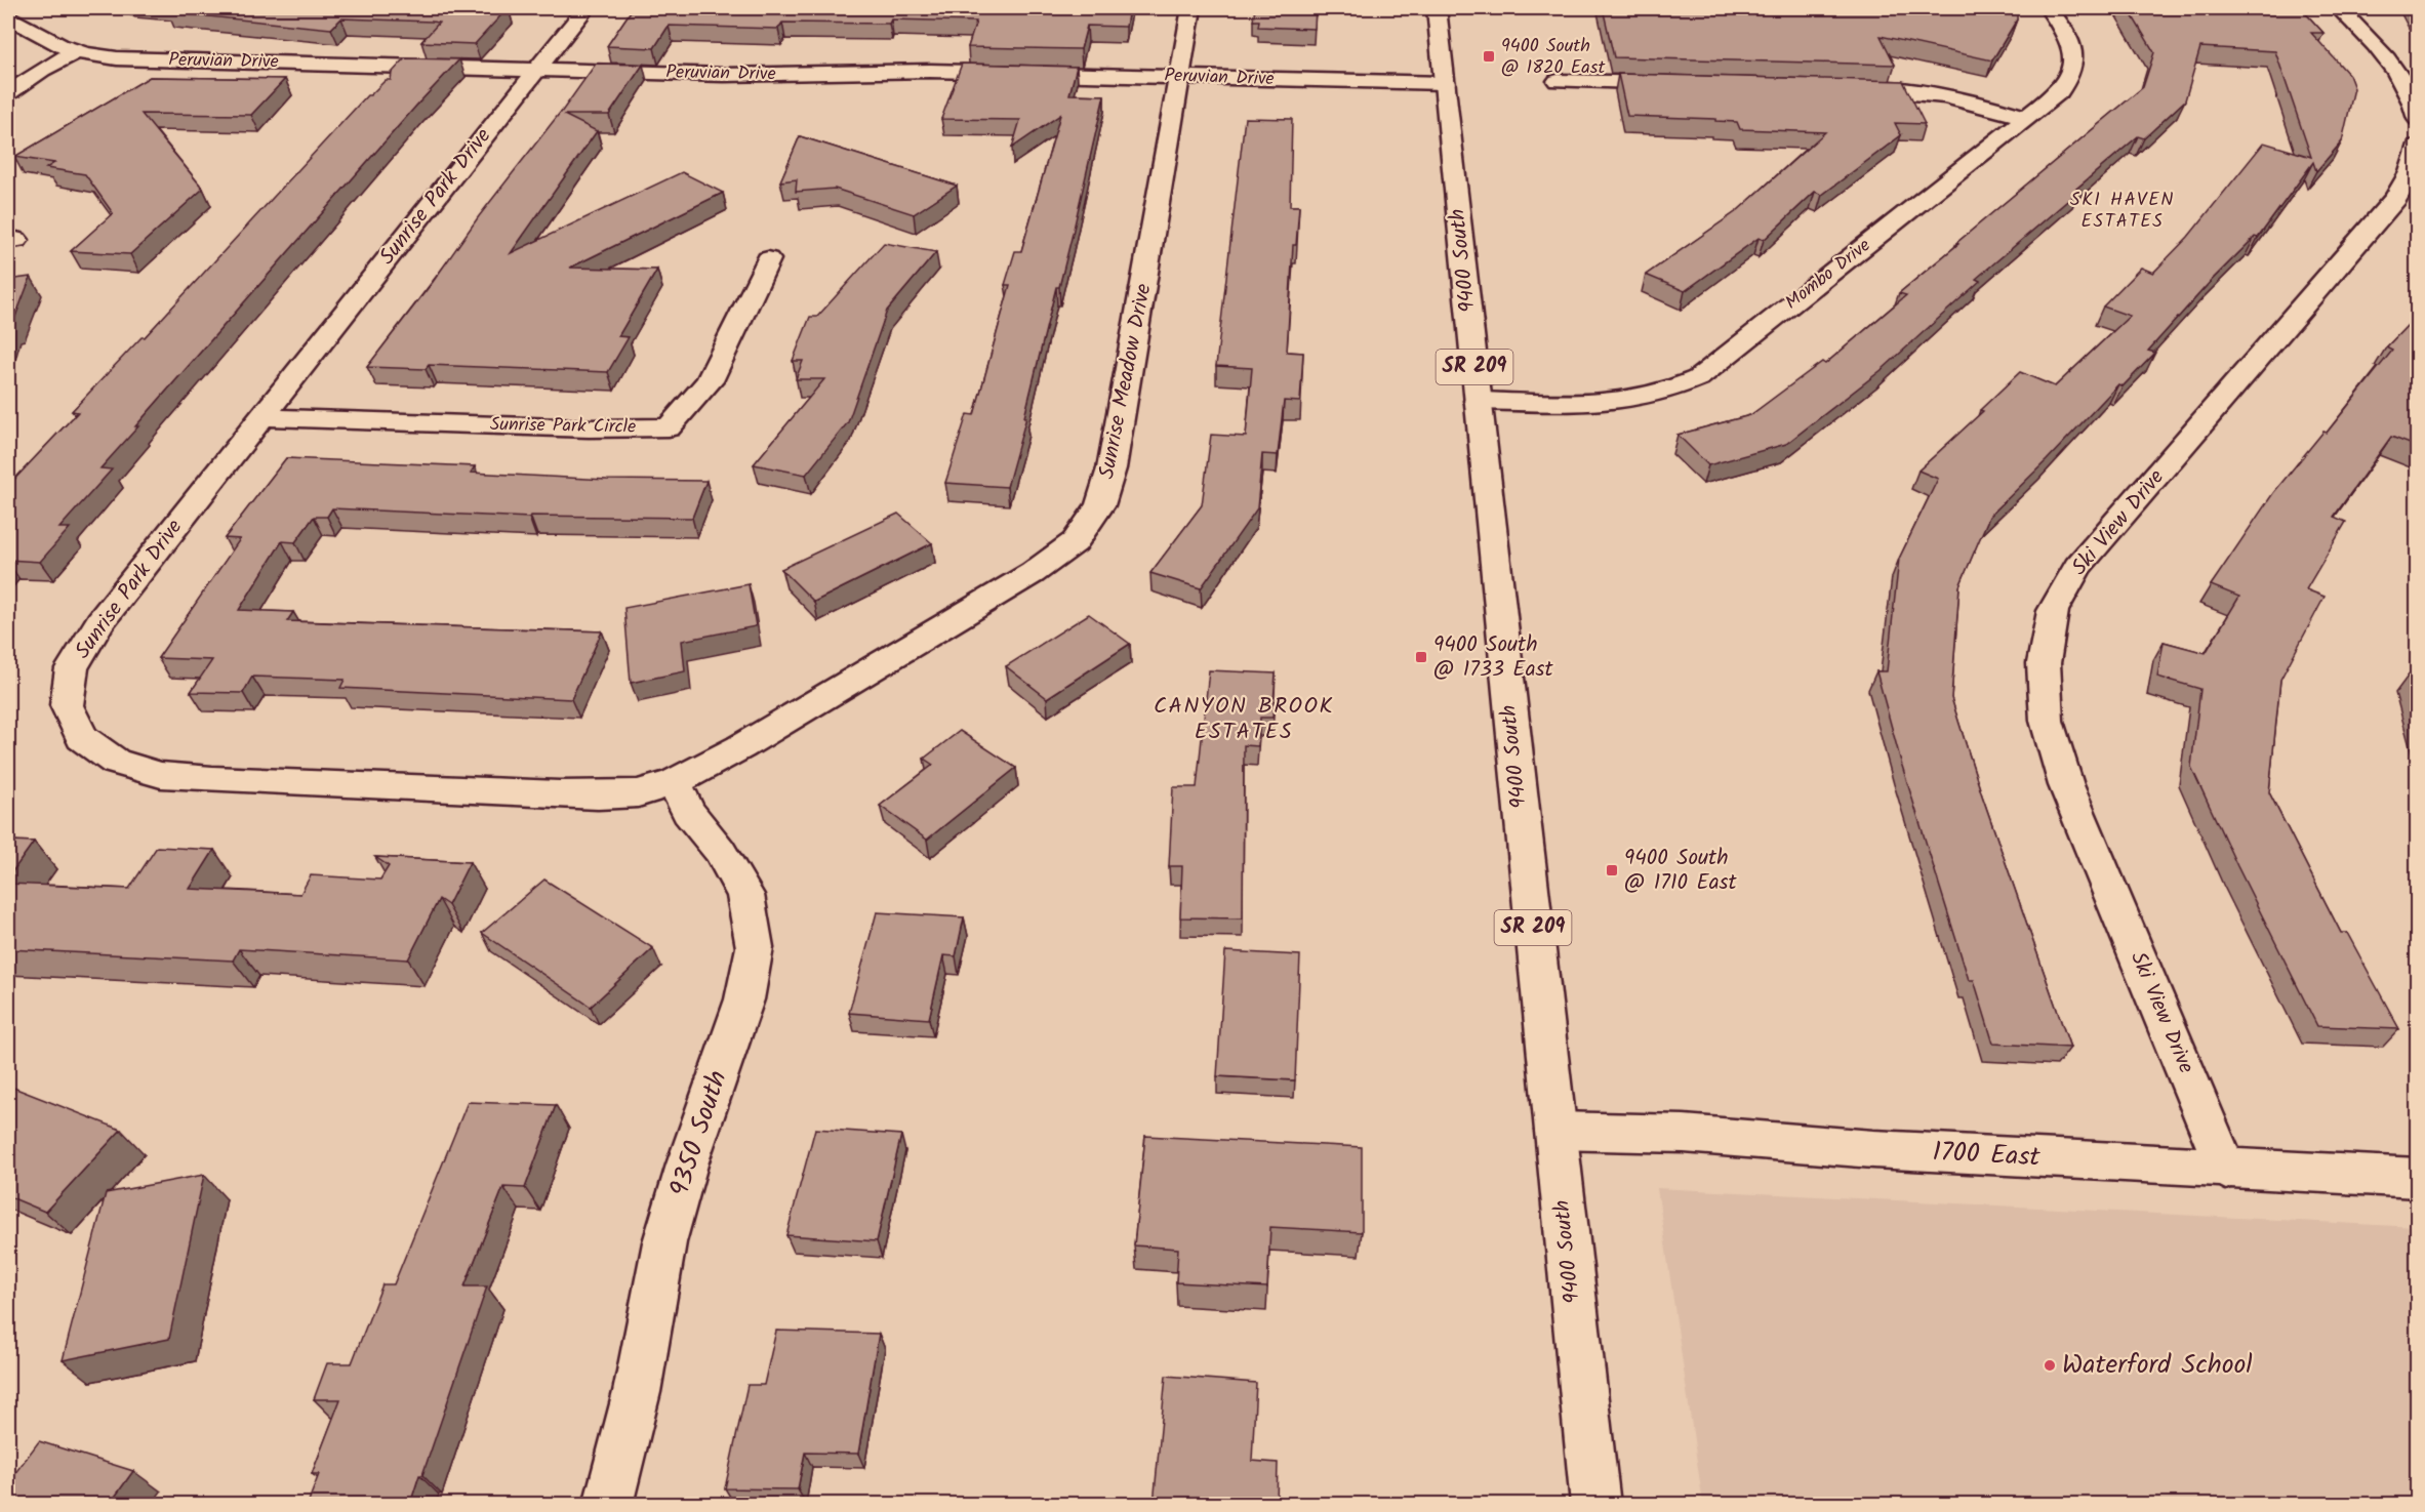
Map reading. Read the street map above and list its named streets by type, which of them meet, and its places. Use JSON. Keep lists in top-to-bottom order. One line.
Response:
{"streets":{"street":["Peruvian Drive","Sunrise Park Drive","9400 South","Mombo Drive","SR 209","Sunrise Meadow Drive","Sunrise Park Circle","Ski View Drive","9350 South","1700 East"]},"crossings":[["Peruvian Drive","Sunrise Park Drive"],["Peruvian Drive","9400 South"],["Peruvian Drive","Sunrise Meadow Drive"],["Sunrise Park Drive","Sunrise Meadow Drive"],["Sunrise Park Drive","Sunrise Park Circle"],["Sunrise Park Drive","9350 South"],["9400 South","Mombo Drive"],["9400 South","1700 East"],["Sunrise Meadow Drive","9350 South"],["Ski View Drive","1700 East"]],"districts":["SKI HAVEN ESTATES","CANYON BROOK ESTATES"],"places":{"transit":["9400 South @ 1820 East","9400 South @ 1733 East","9400 South @ 1710 East"],"other":["Waterford School"]}}
